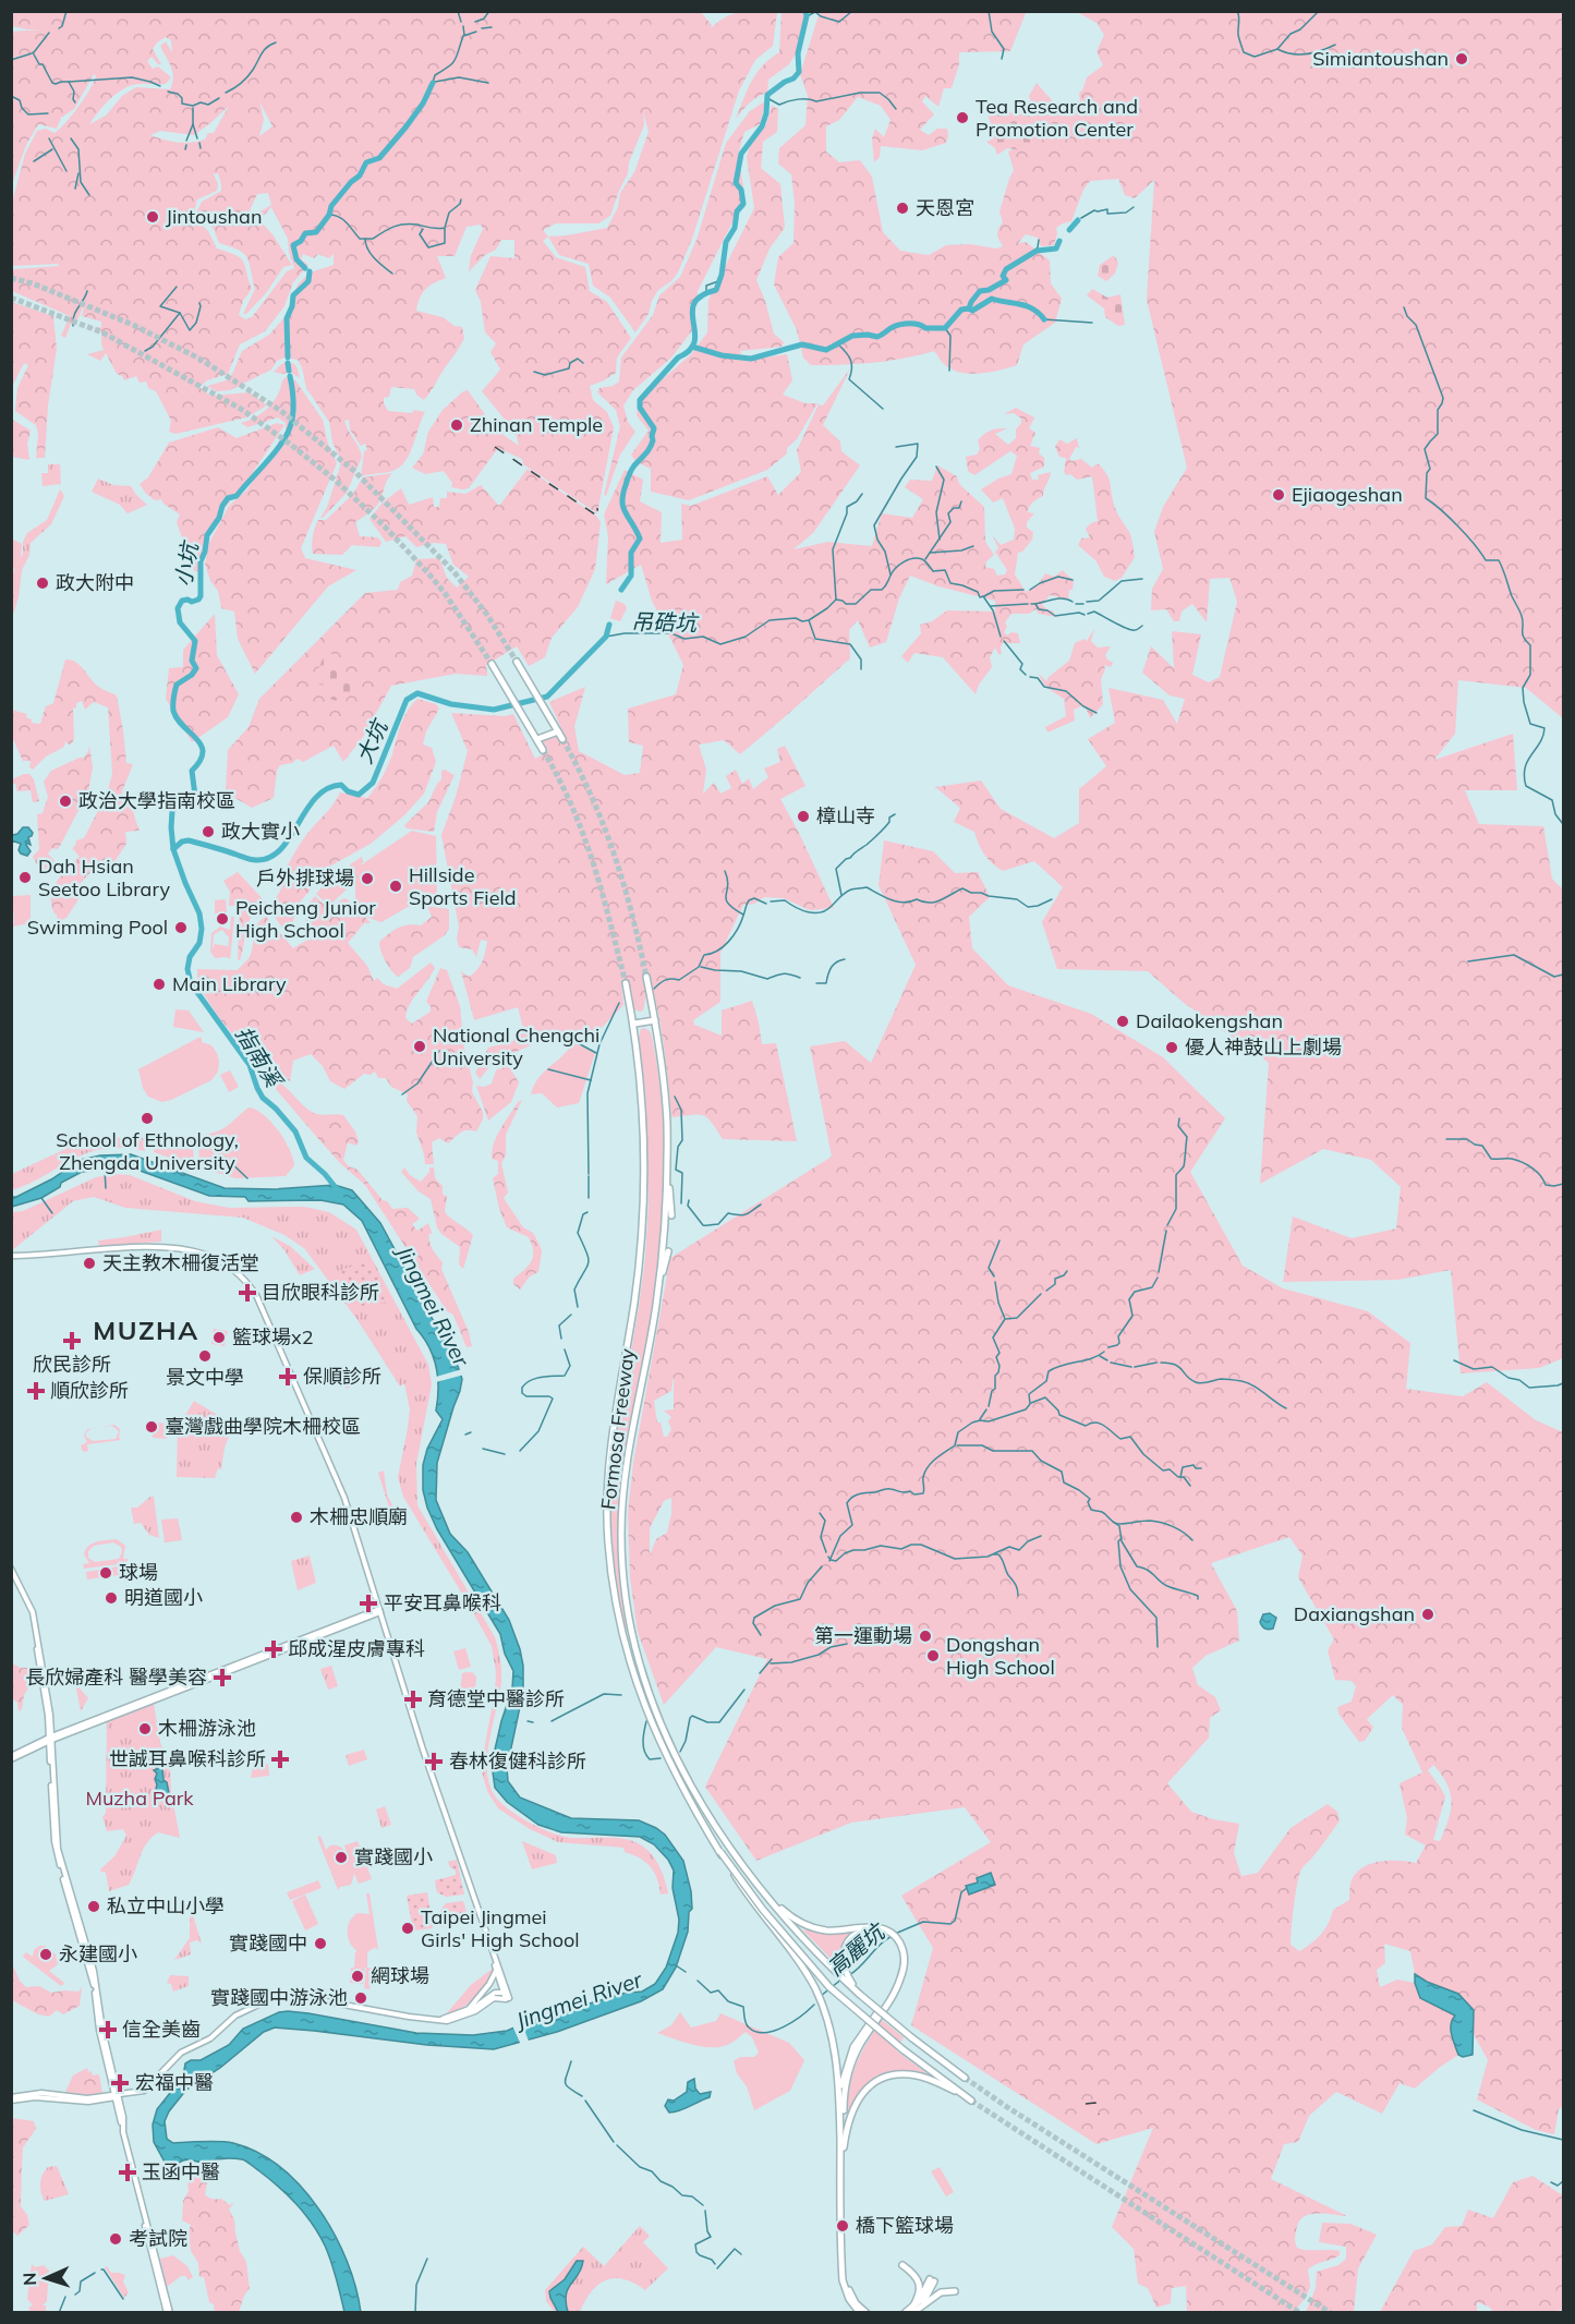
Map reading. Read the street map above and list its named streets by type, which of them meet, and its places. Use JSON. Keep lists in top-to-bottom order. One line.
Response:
{"streets":{"highway":["Formosa Freeway"]},"districts":["MUZHA"],"water":["小坑","吊硞坑","大坑","指南溪","Jingmei River","高麗坑"],"parks":["Muzha Park"],"places":{"other":["Simiantoushan","Tea Research and Promotion Center","天恩宮","Jintoushan","Zhinan Temple","Ejiaogeshan","政大附中","政治大學指南校區","樟山寺","政大實小","Dah Hsian Seetoo Library","戶外排球場","Hillside Sports Field","Peicheng Junior High School","Swimming Pool","Main Library","Dailaokengshan","National Chengchi University","優人神鼓山上劇場","School of Ethnology, Zhengda University","天主教木柵復活堂","籃球場x2","景文中學","臺灣戲曲學院木柵校區","木柵忠順廟","球場","明道國小","Daxiangshan","第一運動場","Dongshan High School","木柵游泳池","實踐國小","私立中山小學","Taipei Jingmei Girls' High School","實踐國中","永建國小","網球場","實踐國中游泳池","橋下籃球場","考試院"],"health":["目欣眼科診所","欣民診所","保順診所","順欣診所","平安耳鼻喉科","邱成湦皮膚專科","長欣婦產科 醫學美容","育德堂中醫診所","世誠耳鼻喉科診所","春林復健科診所","信全美齒","宏福中醫","玉函中醫"]},"north":"left"}
